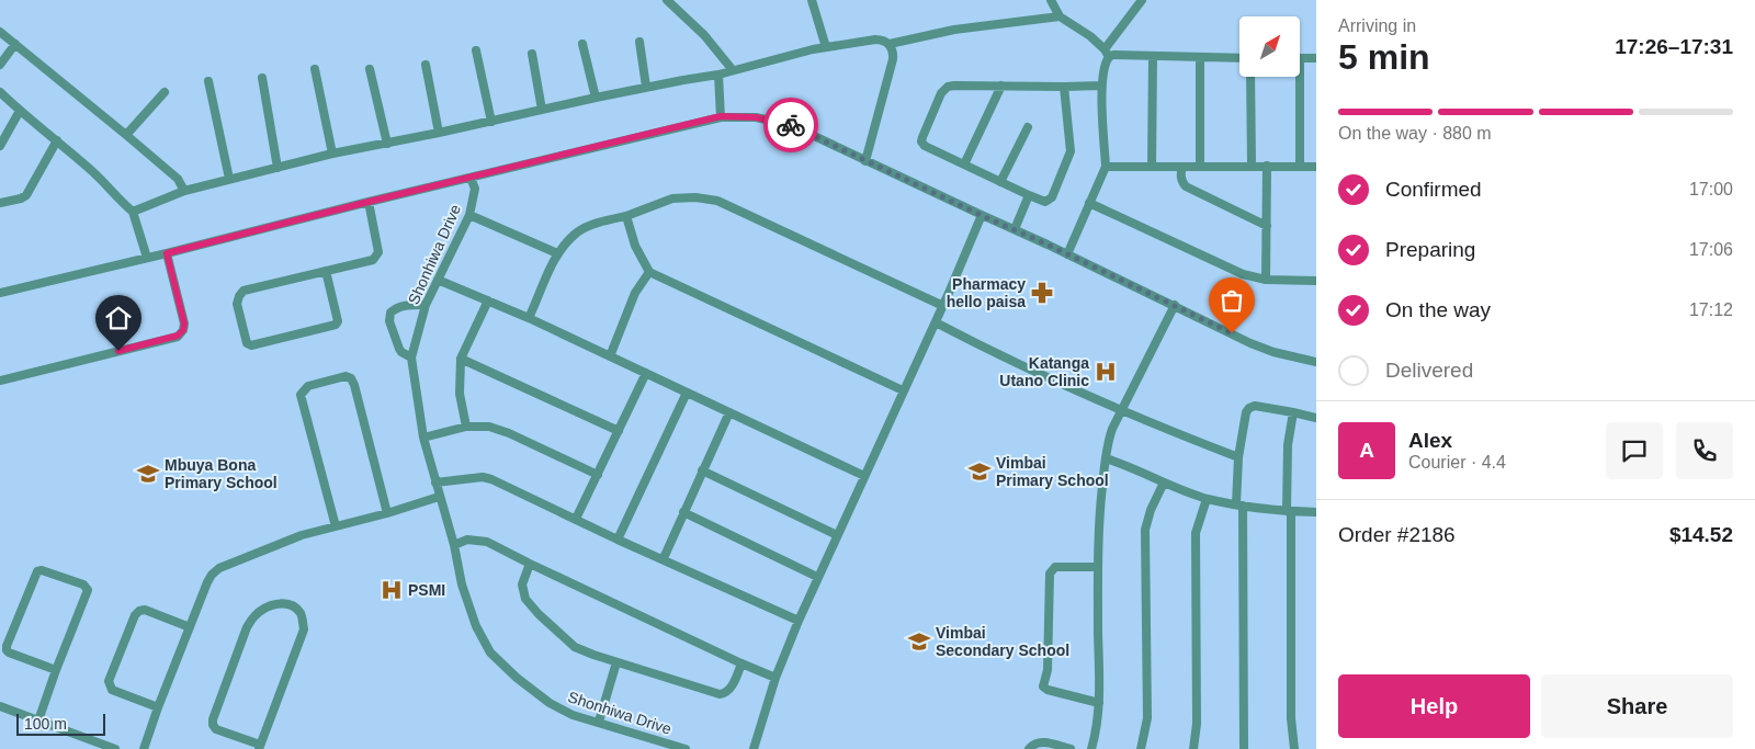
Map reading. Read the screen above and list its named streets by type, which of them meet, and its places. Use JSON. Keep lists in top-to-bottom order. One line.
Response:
{"streets":{"street":["Shonhiwa Drive"]},"places":{"pharmacy":["Pharmacy hello paisa"],"hospital":["Katanga Utano Clinic","PSMI"],"school or university":["Vimbai Primary School","Mbuya Bona Primary School","Vimbai Secondary School"]},"scale_bar":"100 m","north":"top right","page":{"heading":["5 min","Arriving in","17:26–17:31"],"panel":["Alex","Courier · 4.4","Order #2186","$14.52"],"bar":"On the way · 880 m","list":[["Confirmed","17:00"],["Preparing","17:06"],["On the way","17:12"],"Delivered"],"round":"A","buttons":["Help","Share"],"scale":"100 m"}}
